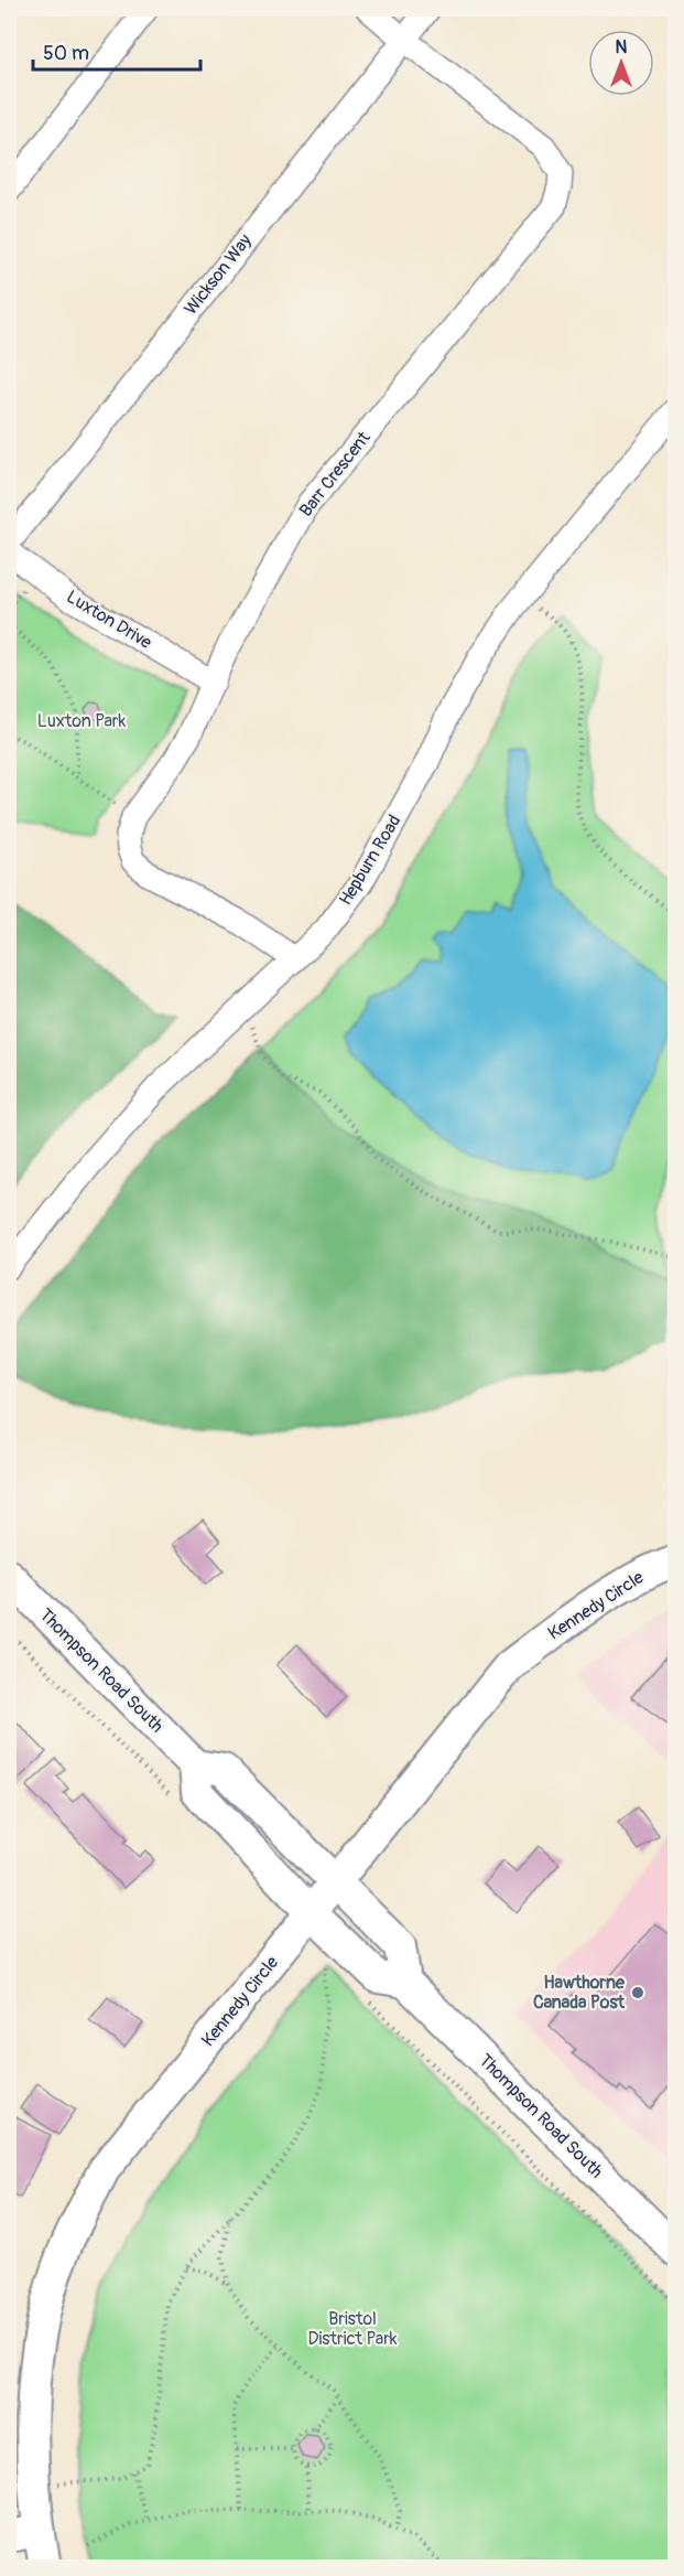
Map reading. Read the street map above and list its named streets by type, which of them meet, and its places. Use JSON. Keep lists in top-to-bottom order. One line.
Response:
{"streets":{"main road":["Kennedy Circle","Thompson Road South"],"street":["Wickson Way","Barr Crescent","Luxton Drive","Hepburn Road"]},"crossings":[["Wickson Way","Barr Crescent"],["Barr Crescent","Luxton Drive"],["Barr Crescent","Hepburn Road"]],"parks":["Luxton Park","Bristol District Park"],"places":["Hawthorne Canada Post"],"scale_bar":"50 m","north":"top"}
